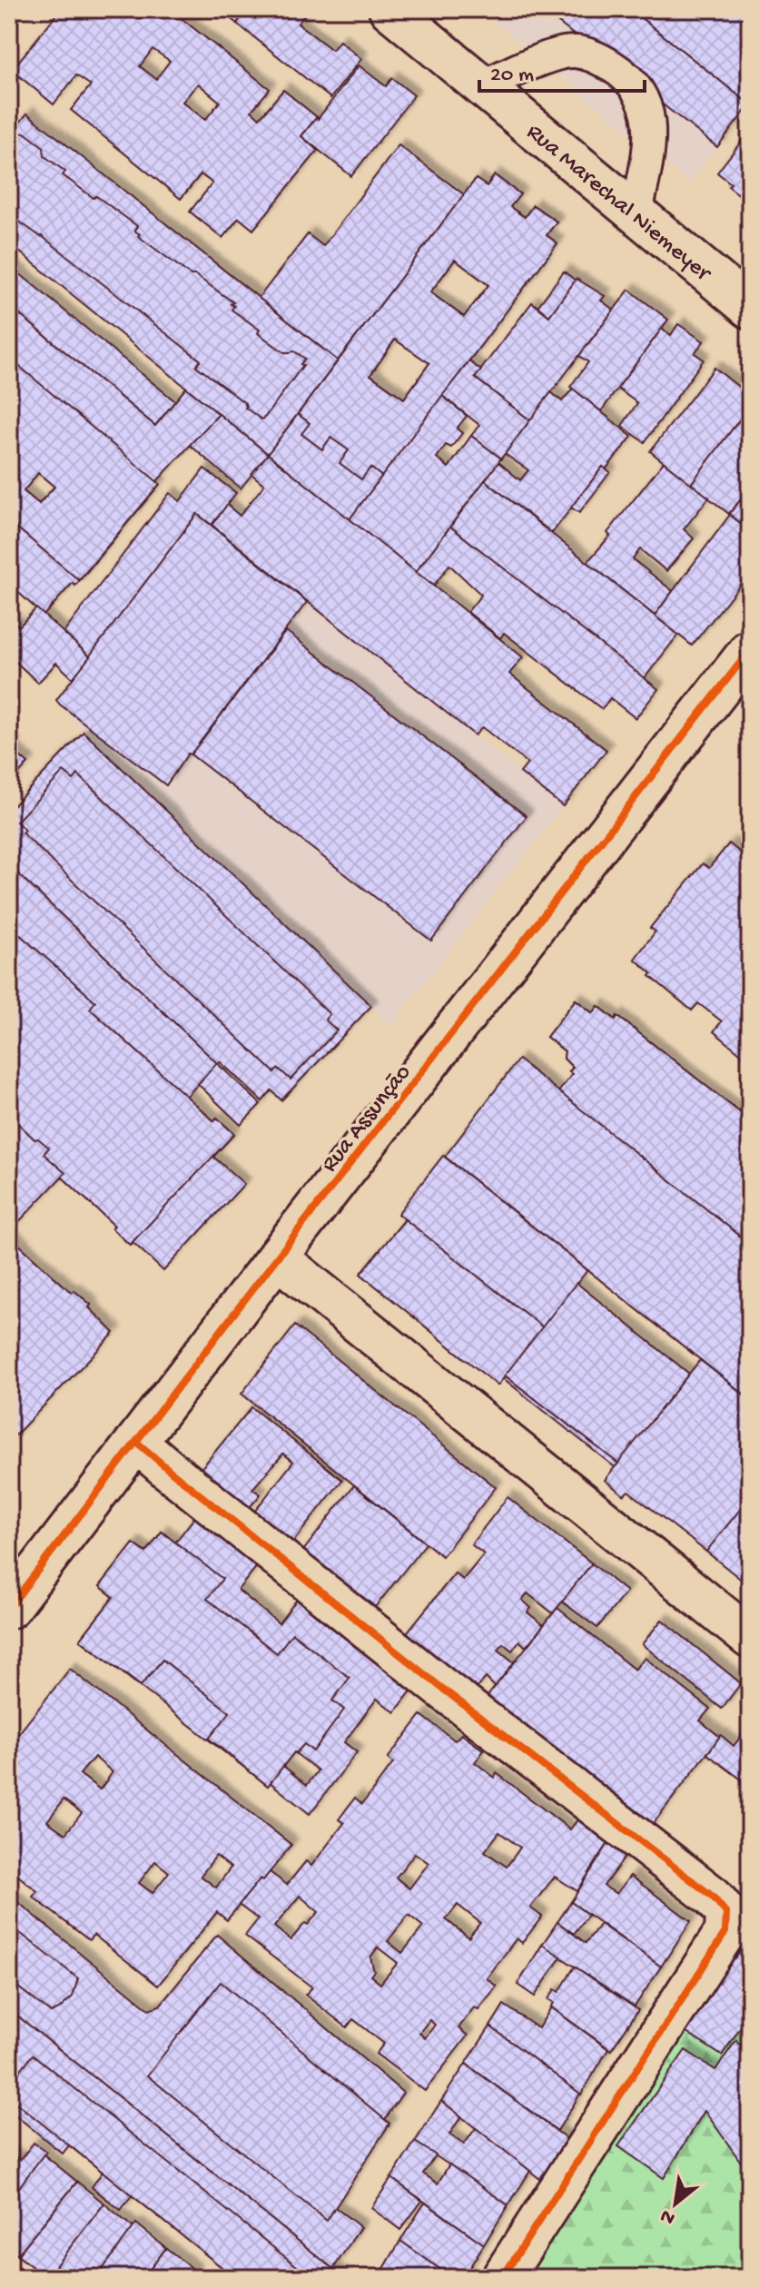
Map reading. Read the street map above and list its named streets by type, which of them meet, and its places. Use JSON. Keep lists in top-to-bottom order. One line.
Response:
{"streets":{"street":["Rua Marechal Niemeyer","Rua Assunção"]},"scale_bar":"20 m","north":"bottom left"}
